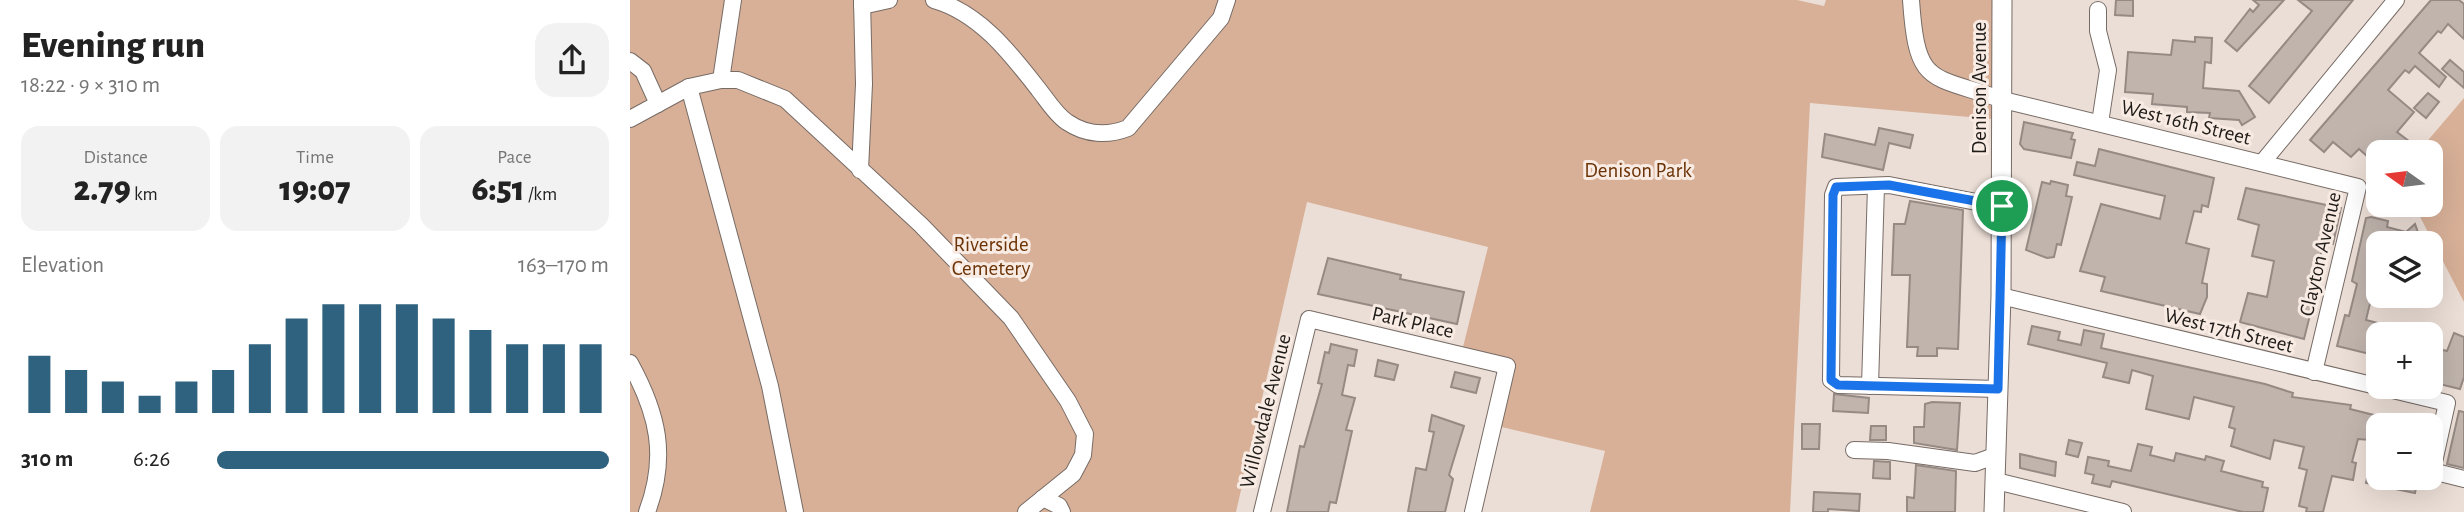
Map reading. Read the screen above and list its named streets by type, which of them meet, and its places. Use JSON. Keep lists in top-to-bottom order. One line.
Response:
{"streets":{"main road":["Denison Avenue"],"street":["West 16th Street","Clayton Avenue","Park Place","West 17th Street","Willowdale Avenue"]},"crossings":[["Denison Avenue","West 16th Street"],["Denison Avenue","West 17th Street"],["West 16th Street","Clayton Avenue"],["Clayton Avenue","West 17th Street"],["Park Place","Willowdale Avenue"]],"parks":["Denison Park","Riverside Cemetery"],"north":"left","page":{"heading":["Evening run","18:22 · 9 × 310 m"],"stats":[["Distance","2.79 km"],["Time","19:07"],["Pace","6:51 /km"]],"map_buttons":["+","−"],"chart":["Elevation","163–170 m"],"list":[{"name":"310 m","note":"6:26"}]}}
